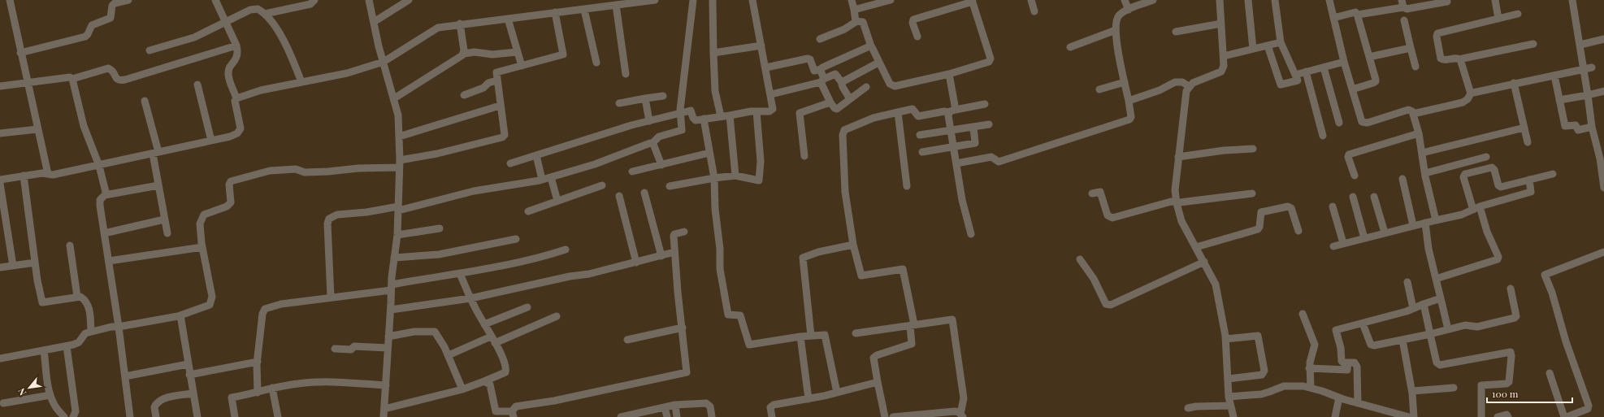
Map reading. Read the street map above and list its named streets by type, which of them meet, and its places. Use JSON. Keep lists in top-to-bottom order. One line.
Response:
{"scale_bar":"100 m","north":"bottom left"}
